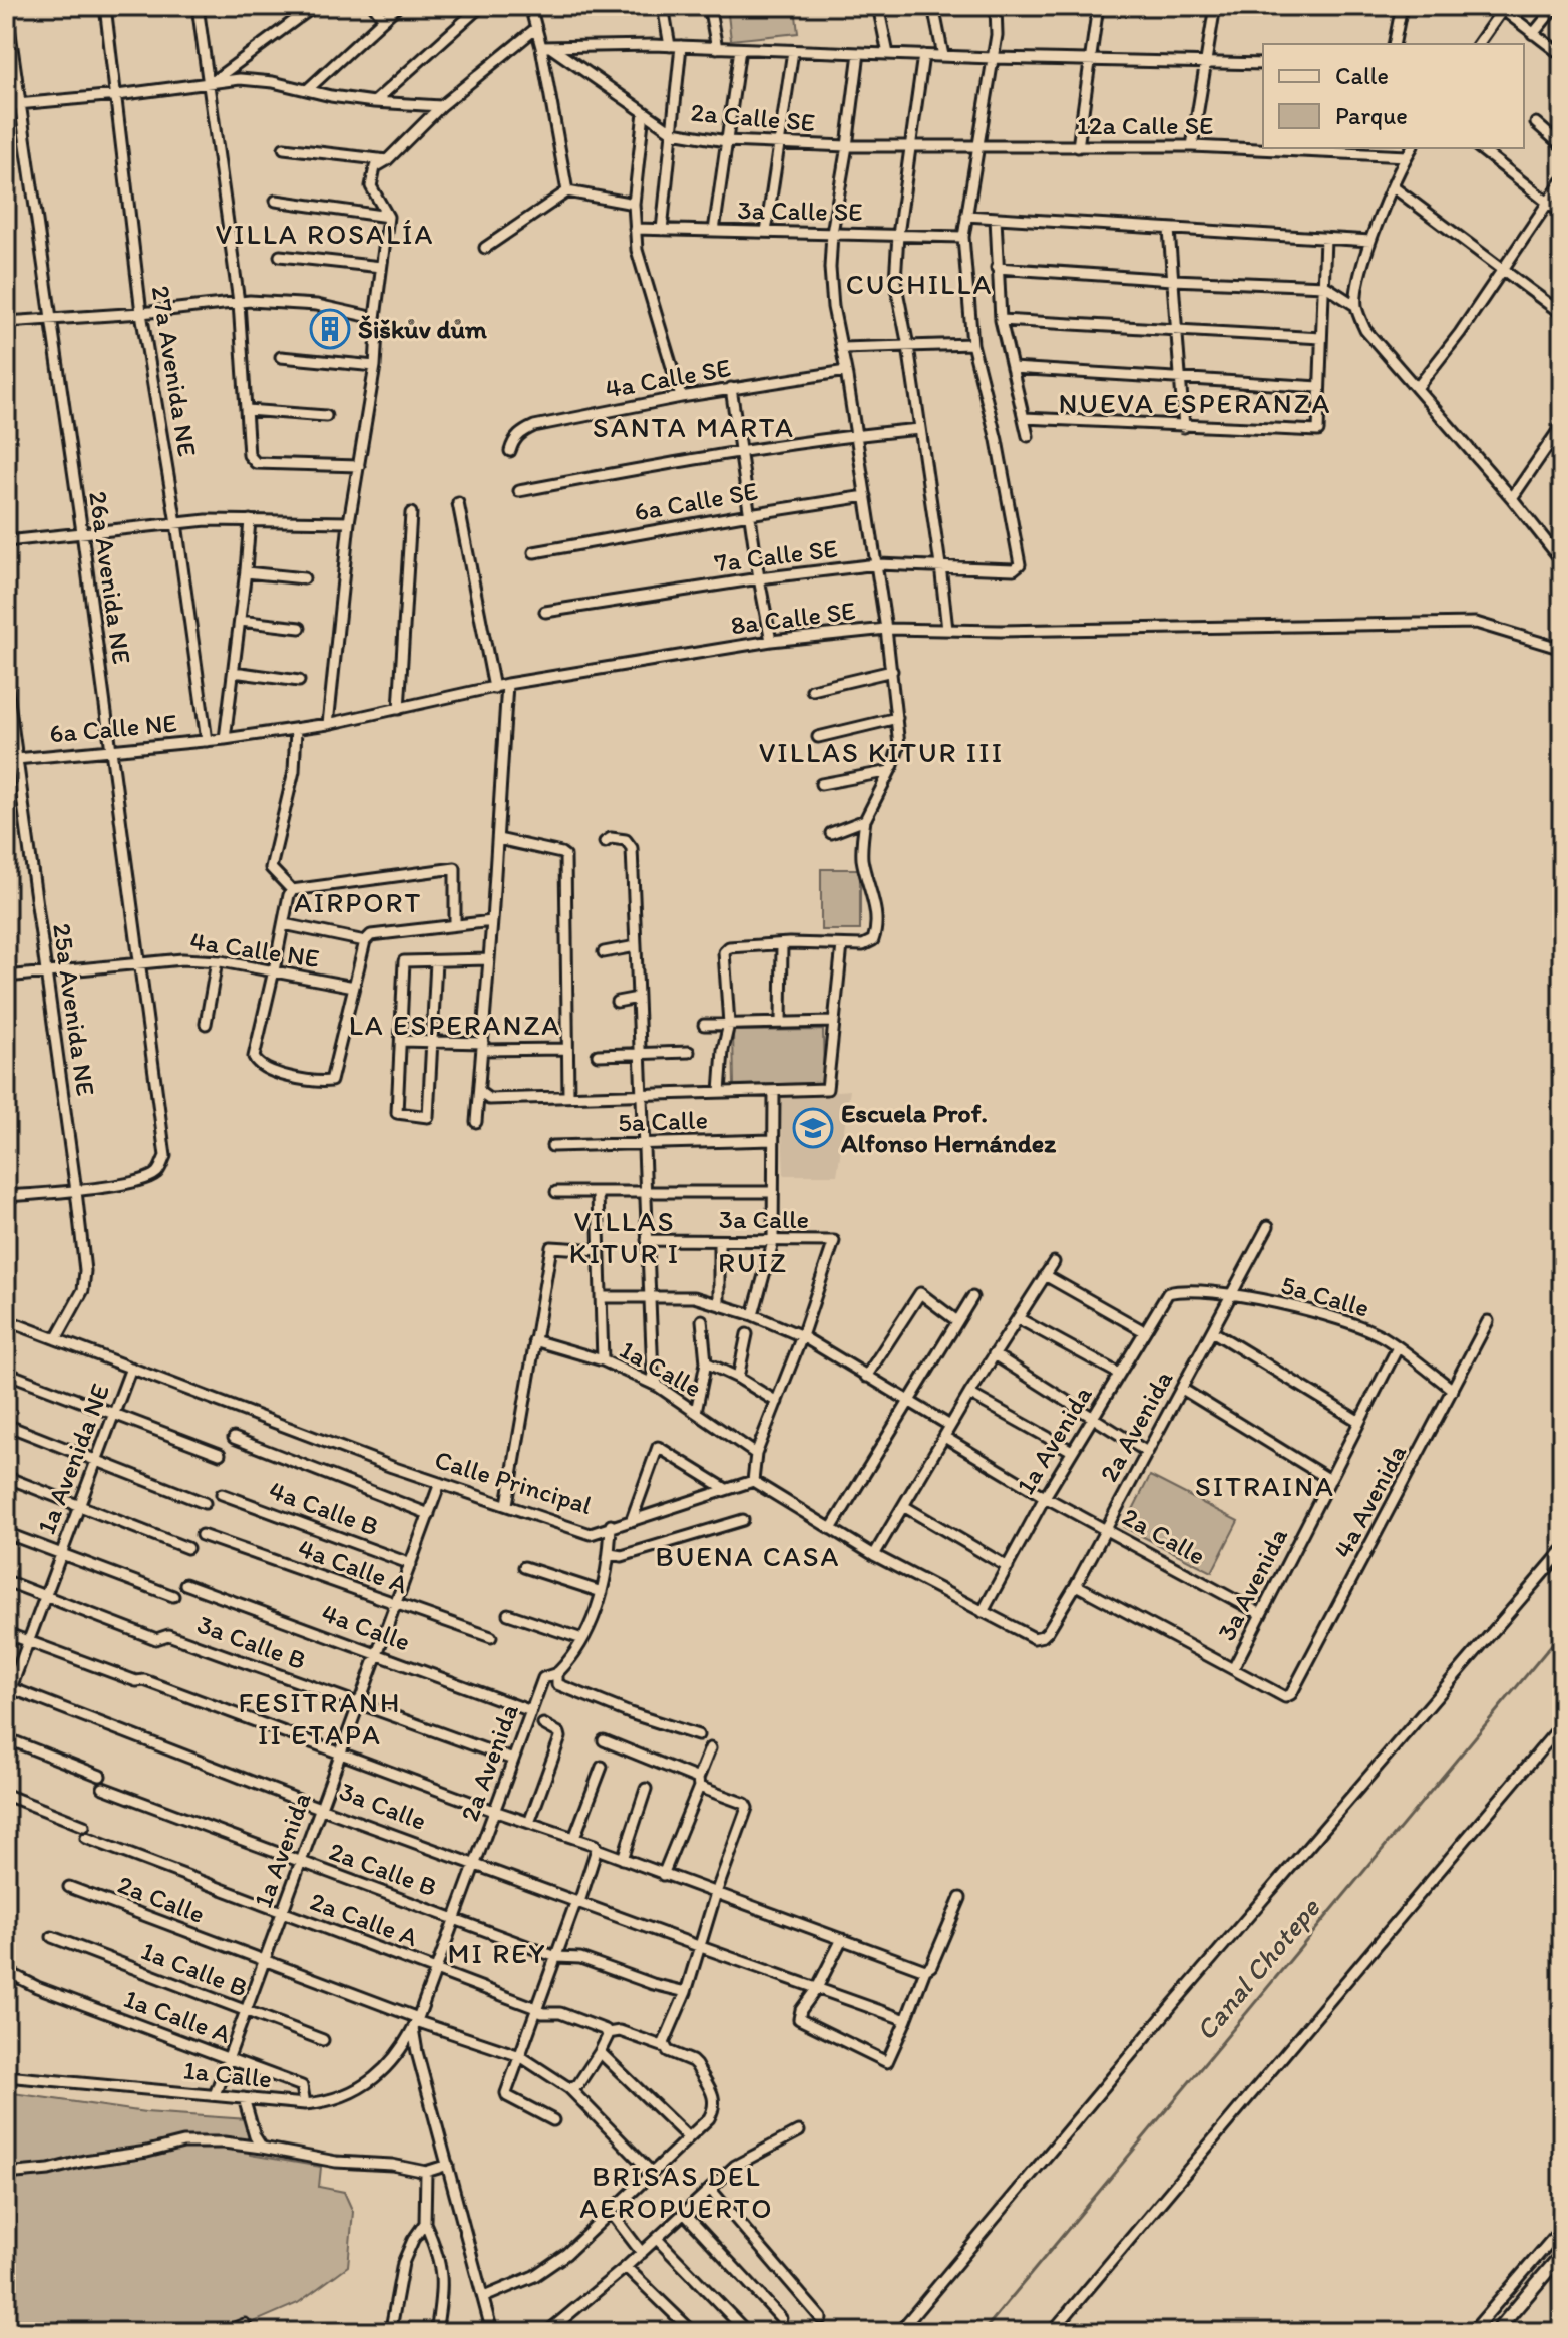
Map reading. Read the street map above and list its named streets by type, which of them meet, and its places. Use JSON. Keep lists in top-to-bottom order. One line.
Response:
{"streets":{"street":["2a Calle SE","12a Calle SE","3a Calle SE","27a Avenida NE","4a Calle SE","6a Calle SE","7a Calle SE","26a Avenida NE","8a Calle SE","6a Calle NE","4a Calle NE","25a Avenida NE","5a Calle","3a Calle","1a Calle","2a Avenida","1a Avenida","1a Avenida NE","Calle Principal","4a Avenida","4a Calle B","2a Calle","4a Calle A","3a Avenida","4a Calle","3a Calle B","2a Calle B","2a Calle A","1a Calle B","1a Calle A"]},"crossings":[["2a Calle SE","12a Calle SE"],["27a Avenida NE","6a Calle NE"],["26a Avenida NE","6a Calle NE"],["26a Avenida NE","4a Calle NE"],["26a Avenida NE","25a Avenida NE"],["8a Calle SE","6a Calle NE"],["6a Calle NE","25a Avenida NE"],["4a Calle NE","25a Avenida NE"],["25a Avenida NE","Calle Principal"],["5a Calle","2a Avenida"],["5a Calle","1a Avenida"],["5a Calle","4a Avenida"],["5a Calle","3a Avenida"],["3a Calle","2a Avenida"],["3a Calle","1a Avenida"],["3a Calle","1a Avenida NE"],["1a Calle","2a Avenida"],["1a Calle","1a Avenida"],["1a Calle","2a Calle"],["1a Calle","1a Calle A"],["2a Avenida","1a Avenida"],["2a Avenida","Calle Principal"],["2a Avenida","2a Calle"],["2a Avenida","4a Calle"],["2a Avenida","3a Calle B"],["2a Avenida","2a Calle B"],["2a Avenida","2a Calle A"],["1a Avenida","Calle Principal"],["1a Avenida","4a Calle B"],["1a Avenida","2a Calle"],["1a Avenida","4a Calle A"],["1a Avenida","4a Calle"],["1a Avenida","3a Calle B"],["1a Avenida","2a Calle B"],["1a Avenida","2a Calle A"],["1a Avenida","1a Calle B"],["1a Avenida","1a Calle A"],["1a Avenida NE","Calle Principal"],["1a Avenida NE","3a Calle B"],["4a Avenida","3a Avenida"],["2a Calle","3a Avenida"]],"districts":["VILLA ROSALÍA","CUCHILLA","NUEVA ESPERANZA","SANTA MARTA","VILLAS KITUR III","AIRPORT","LA ESPERANZA","VILLAS KITUR I","RUIZ","SITRAINA","BUENA CASA","FESITRANH II ETAPA","MI REY","BRISAS DEL AEROPUERTO"],"water":["Canal Chotepe"],"places":{"building":["Šiškův dům"],"school or university":["Escuela Prof. Alfonso Hernández"]},"legend":["Calle","Parque"]}
